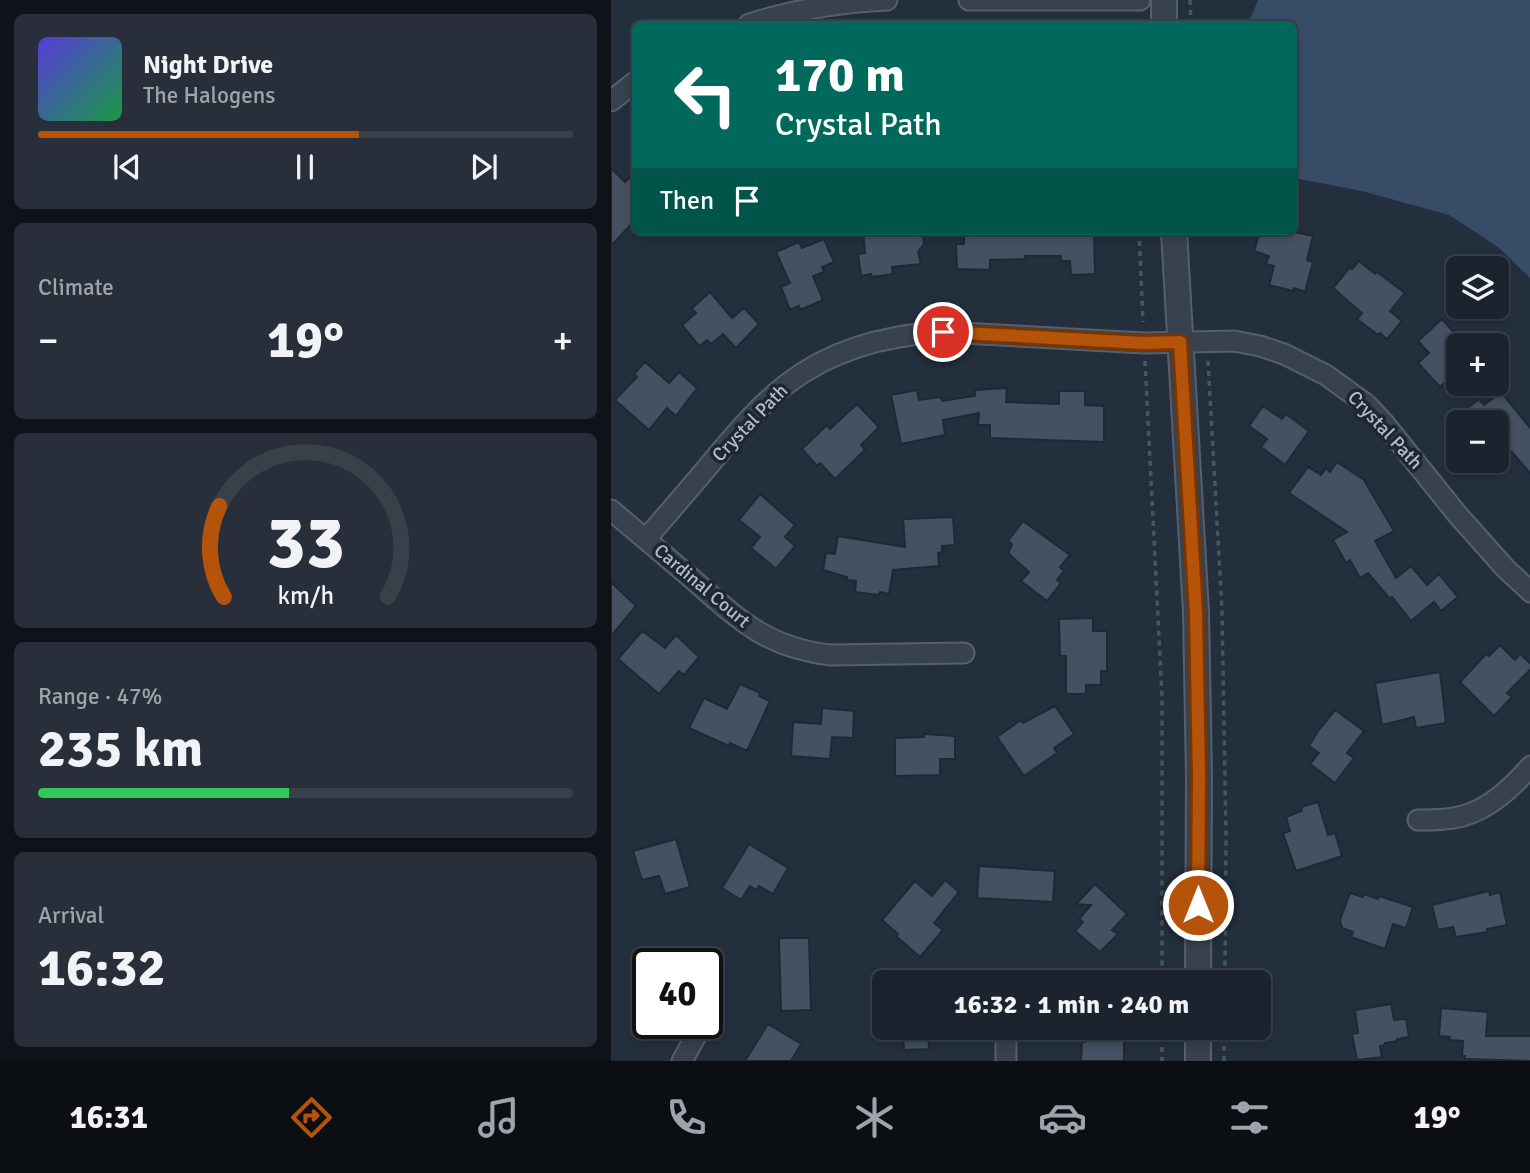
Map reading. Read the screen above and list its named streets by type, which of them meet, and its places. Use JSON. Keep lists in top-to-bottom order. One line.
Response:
{"streets":{"street":["Crystal Path","Cardinal Court"]},"crossings":[["Crystal Path","Cardinal Court"]],"page":{"turn":["170 m","Crystal Path"],"song":["Night Drive","The Halogens"],"then":"Then","tile":["Climate",["Range · 47%","235 km"],["Arrival","16:32"]],"map_buttons":["+","−"],"heat":["−","19°","+"],"limit":"40","trip":"16:32 · 1 min · 240 m","tabs":["16:31","19°"],"gauge":["33","km/h"]}}
